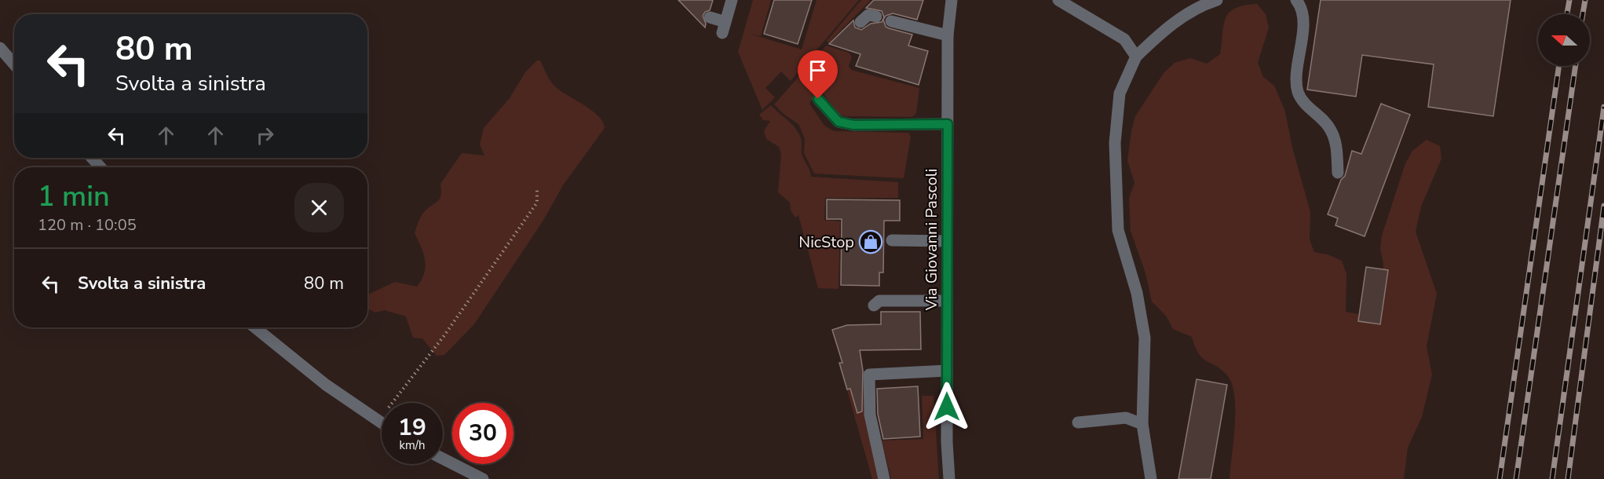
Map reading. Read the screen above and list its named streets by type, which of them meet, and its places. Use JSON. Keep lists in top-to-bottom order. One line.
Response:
{"streets":{"street":["Via Giovanni Pascoli"]},"places":{"shop":["NicStop"]},"north":"left","page":{"turn":["80 m","Svolta a sinistra"],"heading":["1 min","120 m · 10:05"],"list":[{"name":"Svolta a sinistra","value":"80 m"}],"speed":"19 km/h","limit":"30"}}
